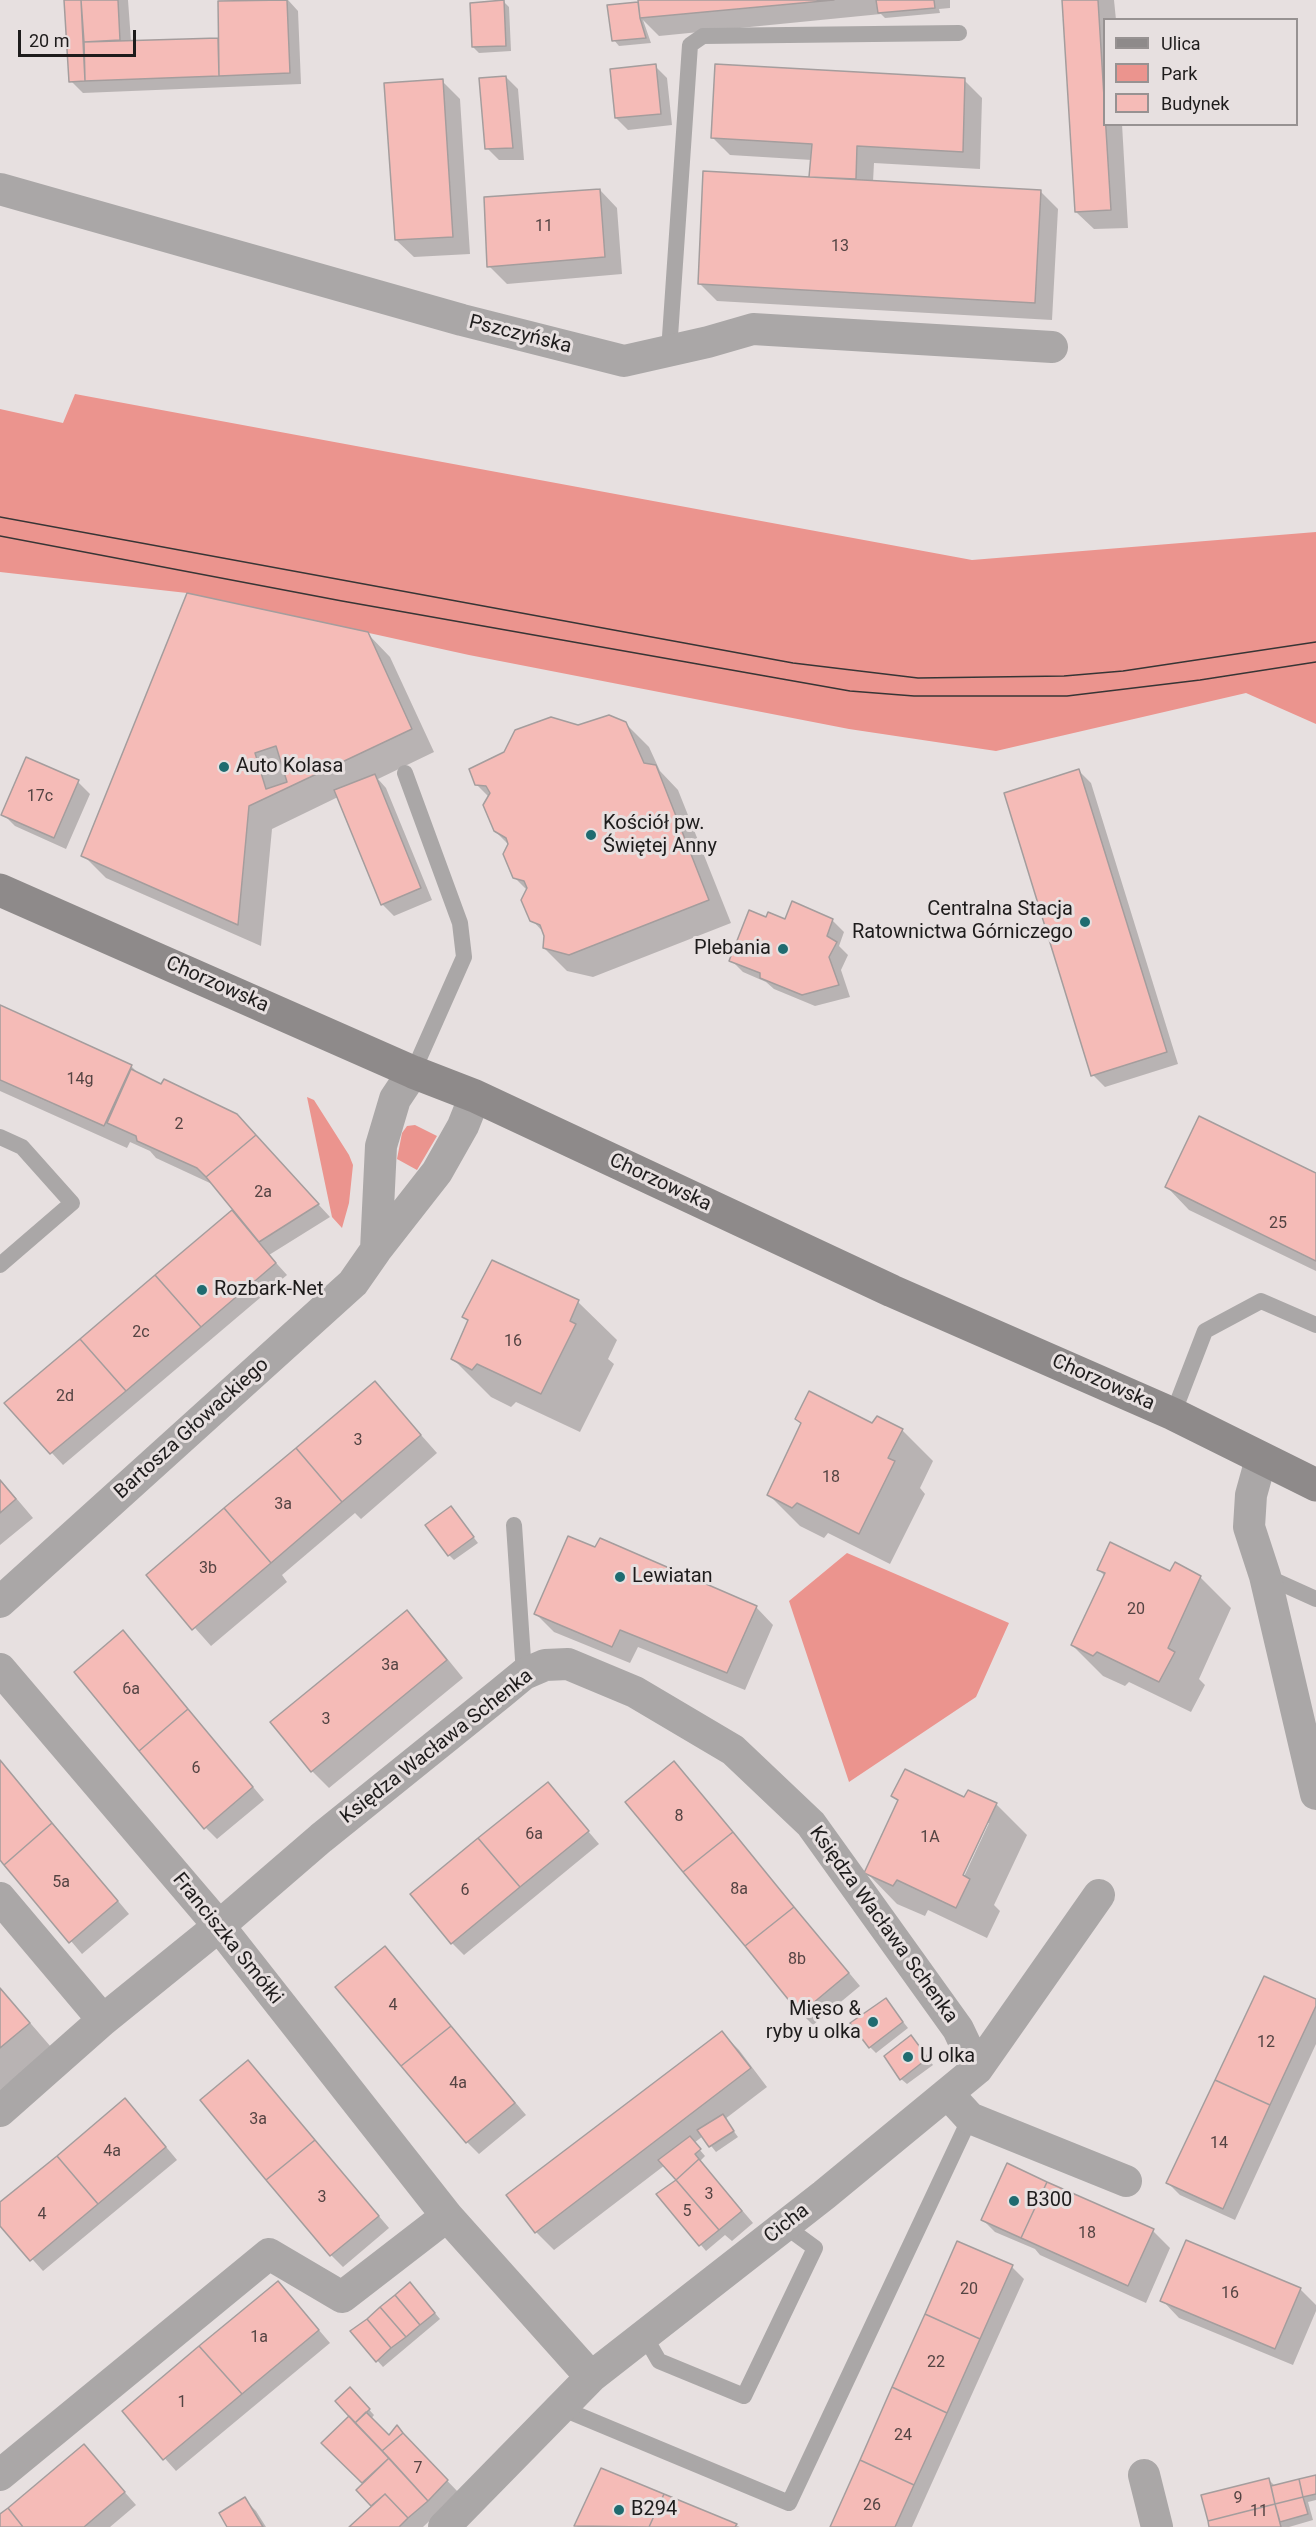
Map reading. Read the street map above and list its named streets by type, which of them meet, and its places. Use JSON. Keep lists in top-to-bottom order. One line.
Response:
{"streets":{"main road":["Chorzowska"],"street":["Pszczyńska","Bartosza Głowackiego","Księdza Wacława Schenka","Franciszka Smółki","Cicha"]},"crossings":[["Chorzowska","Bartosza Głowackiego"],["Księdza Wacława Schenka","Franciszka Smółki"],["Księdza Wacława Schenka","Cicha"],["Franciszka Smółki","Cicha"]],"places":["Auto Kolasa","Kościół pw. Świętej Anny","Centralna Stacja Ratownictwa Górniczego","Plebania","Rozbark-Net","Lewiatan","Mięso & ryby u olka","U olka","B300","B294"],"house_numbers":["11","13","17c","14g","2","2a","25","2c","16","2d","3","18","3a","3b","20","3a","6a","3","6","8","6a","1A","5a","8a","6","8b","4","12","4a","3a","14","4a","3","3","5","4","18","20","16","1a","22","1","24","7","9","26","11"],"legend":["Ulica","Park","Budynek"],"scale_bar":"20 m"}
